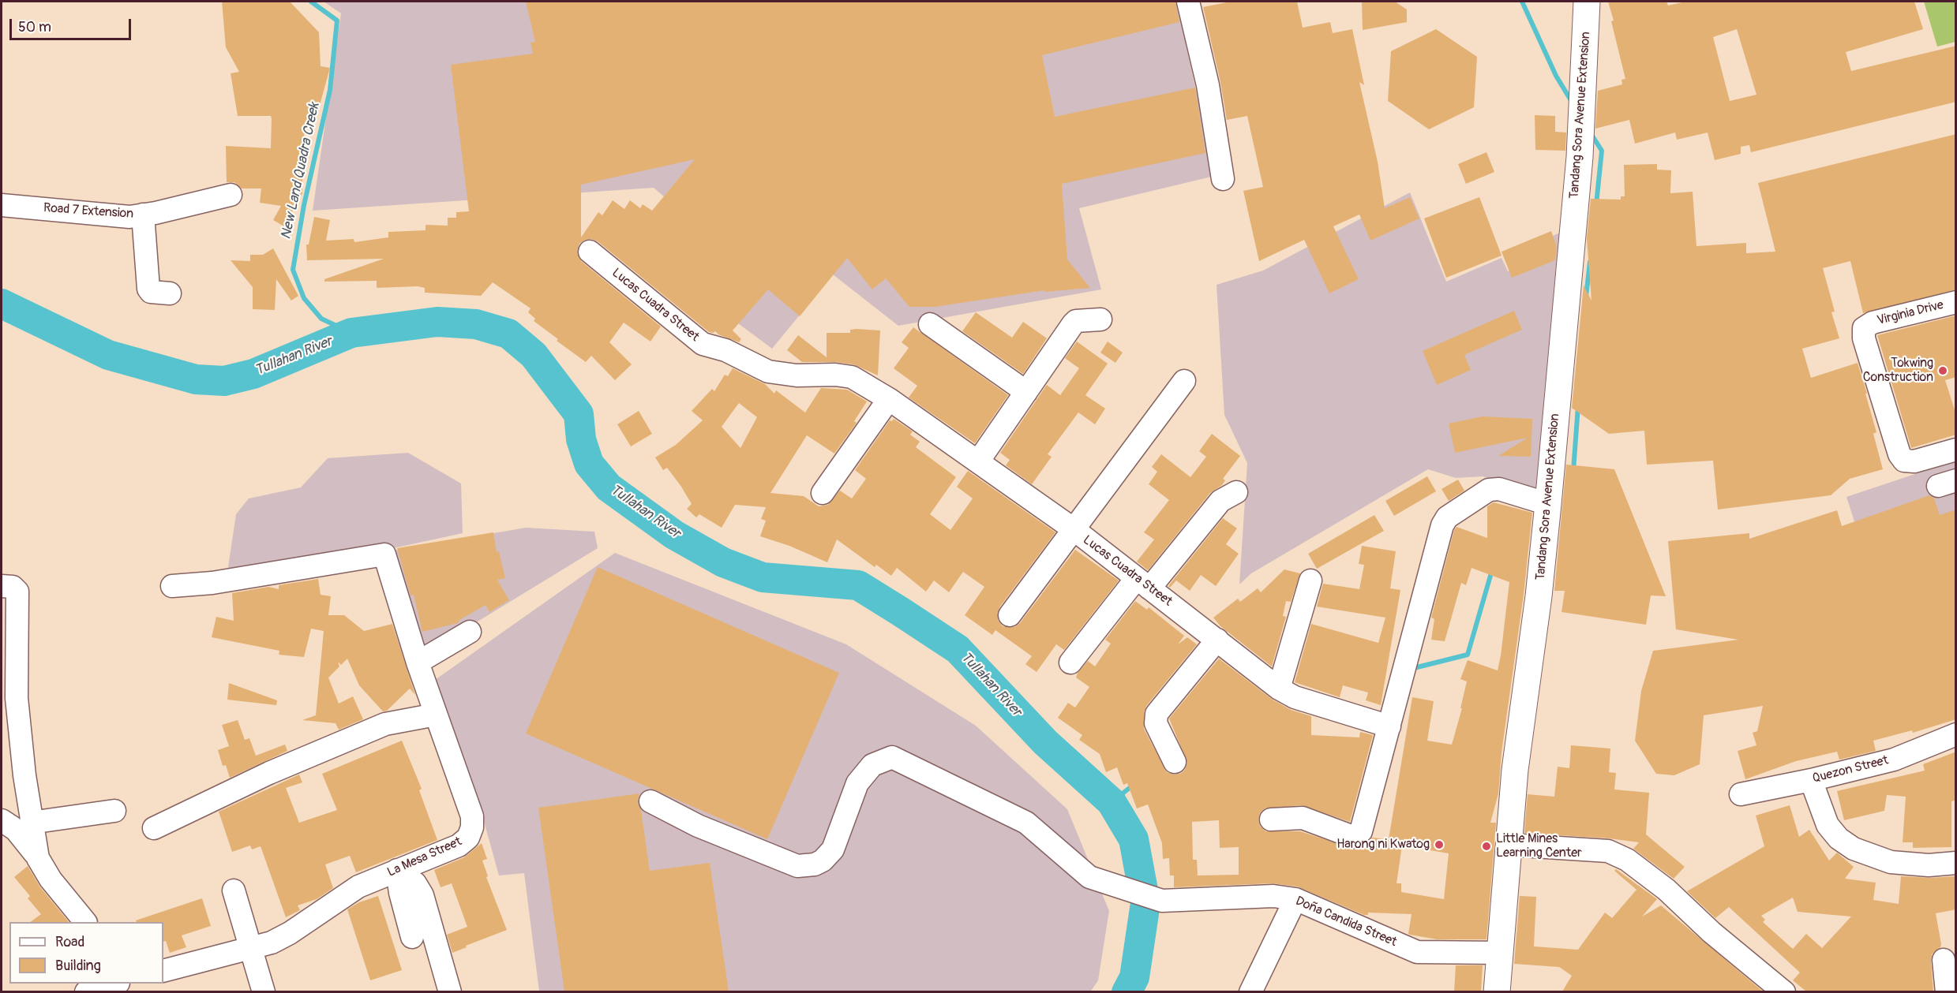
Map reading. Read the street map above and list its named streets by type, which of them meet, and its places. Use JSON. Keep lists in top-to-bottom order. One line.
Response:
{"streets":{"main road":["Tandang Sora Avenue Extension"],"street":["Road 7 Extension","Lucas Cuadra Street","Virginia Drive","Quezon Street","La Mesa Street","Doña Candida Street"]},"crossings":[["Tandang Sora Avenue Extension","Doña Candida Street"]],"water":["New Land Quadra Creek","Tullahan River"],"places":["Tokwing Construction","Harong ni Kwatog","Little Mines Learning Center"],"legend":["Road","Building"],"scale_bar":"50 m"}
